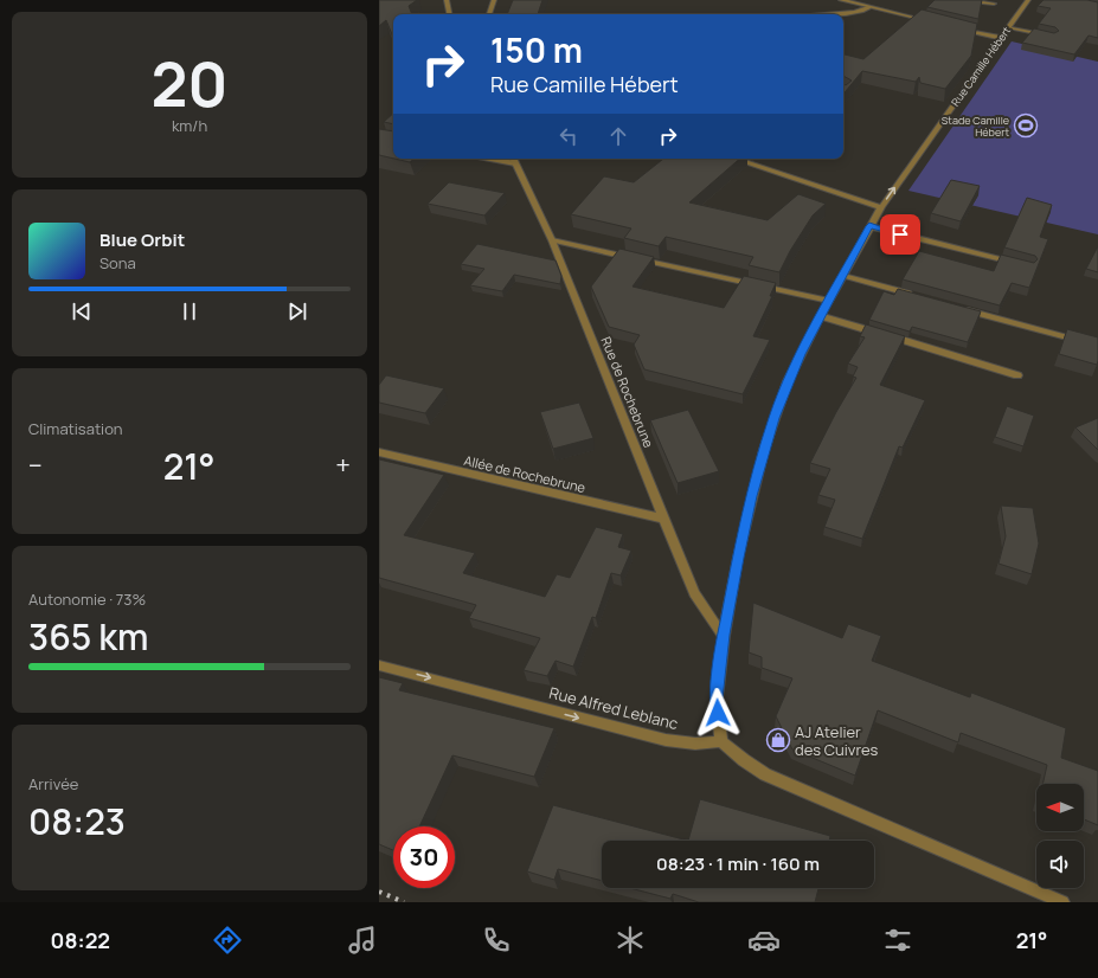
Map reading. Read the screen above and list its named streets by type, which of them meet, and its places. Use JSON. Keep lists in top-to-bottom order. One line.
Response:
{"streets":{"street":["Rue Camille Hébert","Rue de Rochebrune","Allée de Rochebrune","Rue Alfred Leblanc"]},"crossings":[["Rue Camille Hébert","Rue de Rochebrune"],["Rue Camille Hébert","Rue Alfred Leblanc"],["Rue de Rochebrune","Allée de Rochebrune"]],"one_way":["Rue Alfred Leblanc"],"places":{"sports":["Stade Camille Hébert"],"shop":["AJ Atelier des Cuivres"]},"north":"left","page":{"tile":[["20","km/h"],"Climatisation",["Autonomie · 73%","365 km"],["Arrivée","08:23"]],"turn":["150 m","Rue Camille Hébert"],"song":["Blue Orbit","Sona"],"heat":["−","21°","+"],"limit":"30","trip":"08:23 · 1 min · 160 m","tabs":["08:22","21°"]}}
